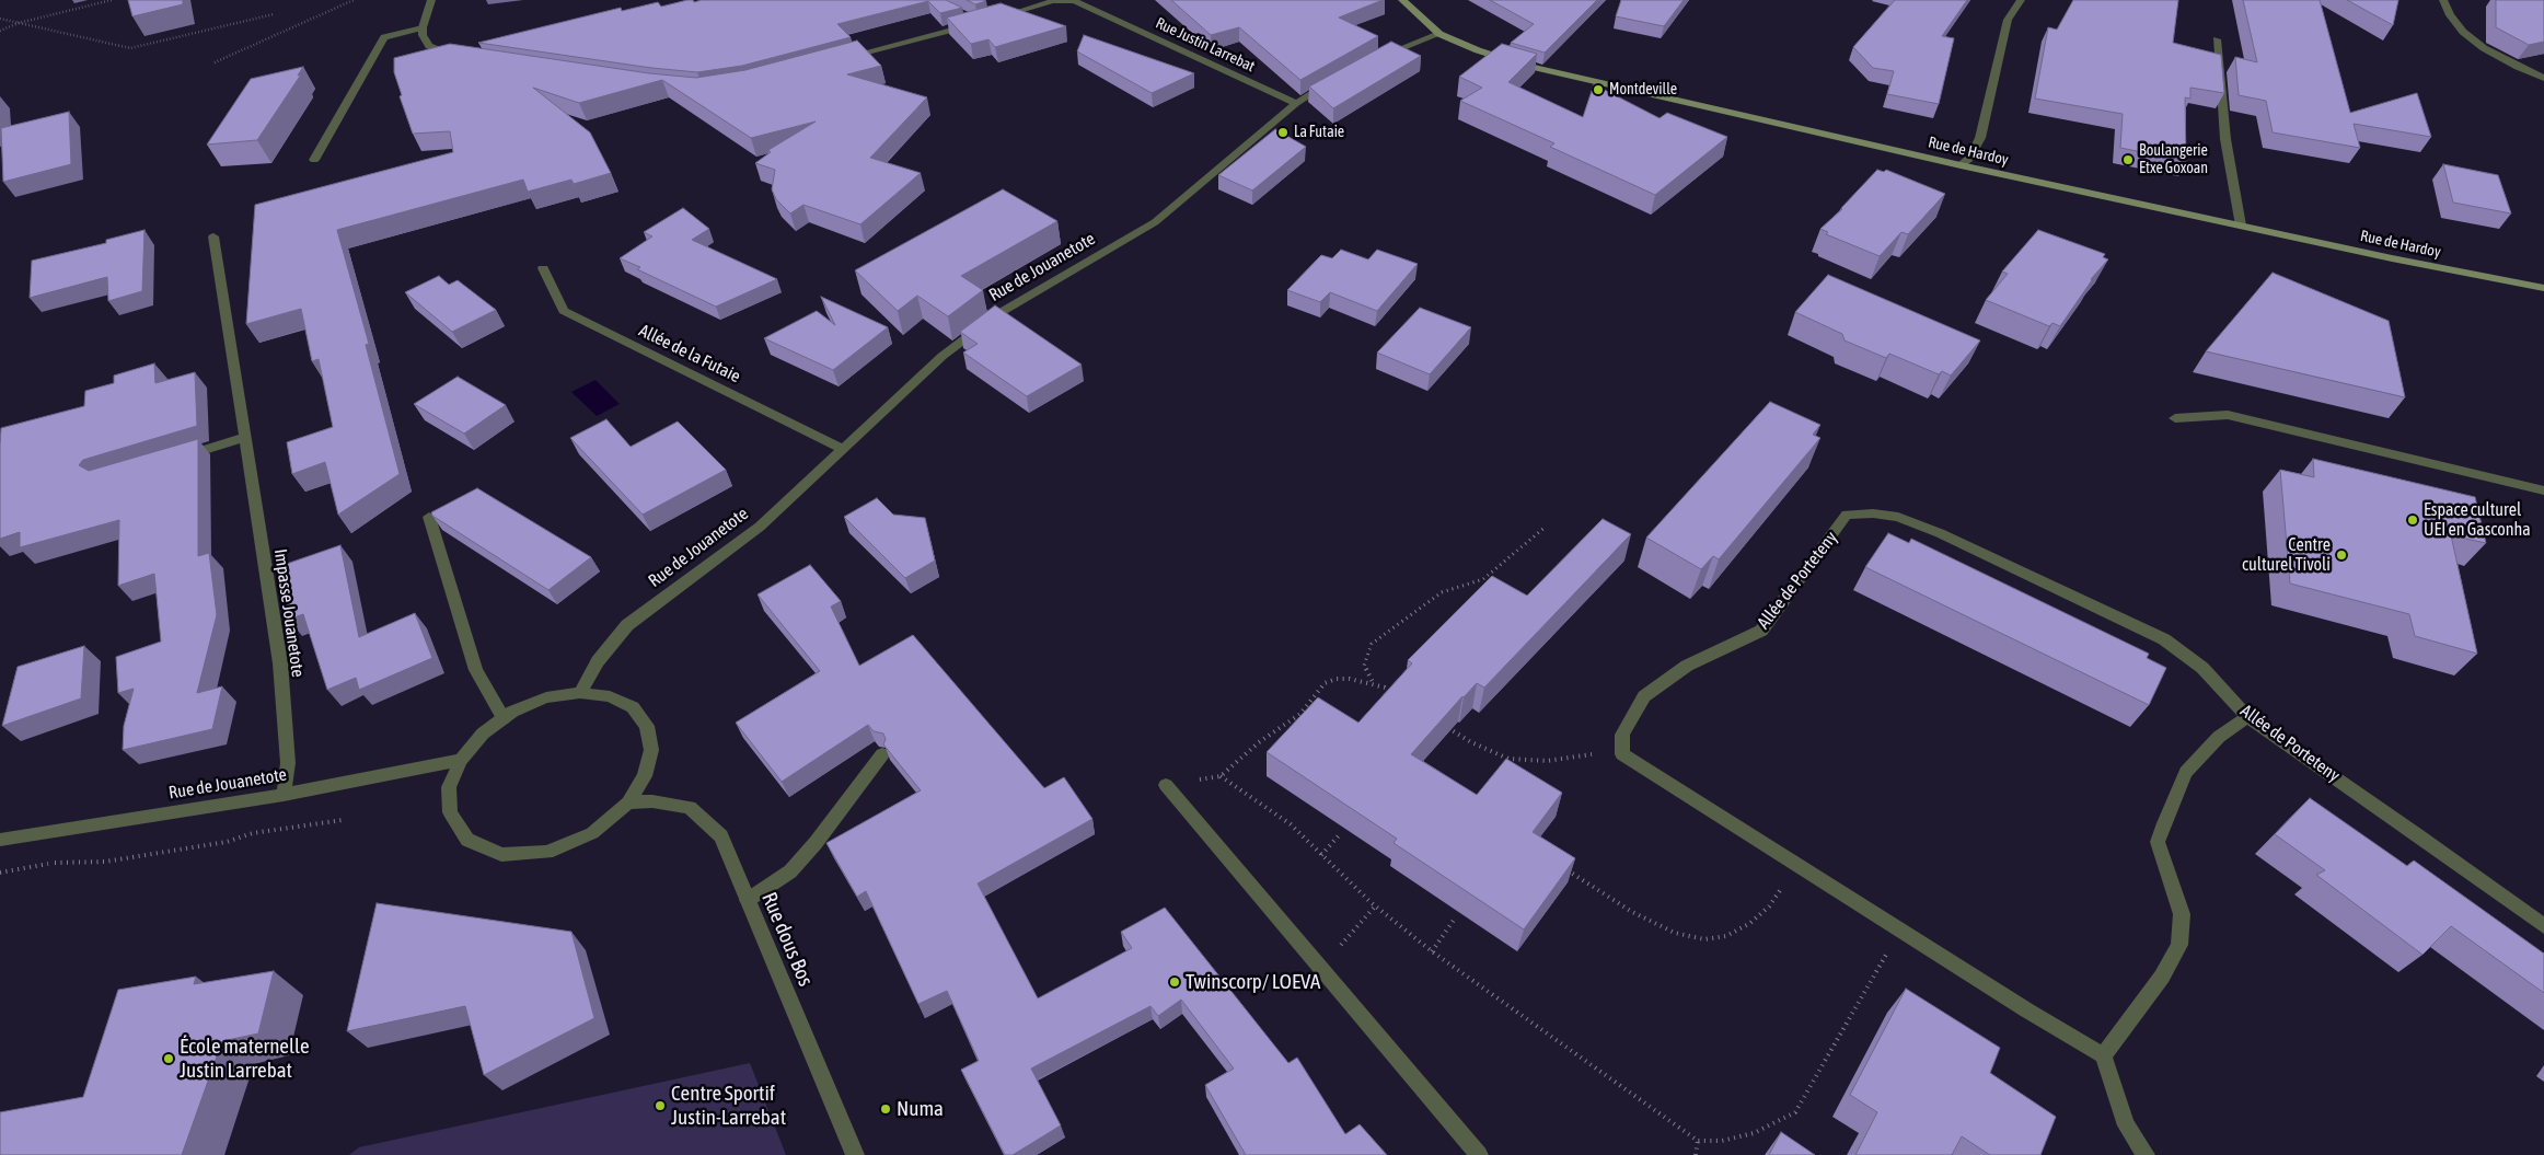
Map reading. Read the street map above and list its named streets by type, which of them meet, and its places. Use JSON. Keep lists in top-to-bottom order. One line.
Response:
{"streets":{"street":["Rue Justin Larrebat","Rue de Hardoy","Rue de Jouanetote","Allée de la Futaie","Allée de Porteteny","Impasse Jouanetote","Rue dous Bos"]},"crossings":[["Rue Justin Larrebat","Rue de Jouanetote"],["Rue de Jouanetote","Allée de la Futaie"],["Rue de Jouanetote","Impasse Jouanetote"],["Rue de Jouanetote","Rue dous Bos"]],"places":["Montdeville","La Futaie","Boulangerie Etxe Goxoan","Espace culturel UEI en Gasconha","Centre culturel Tivoli","Twinscorp/ LOEVA","École maternelle Justin Larrebat","Centre Sportif Justin-Larrebat","Numa"]}
